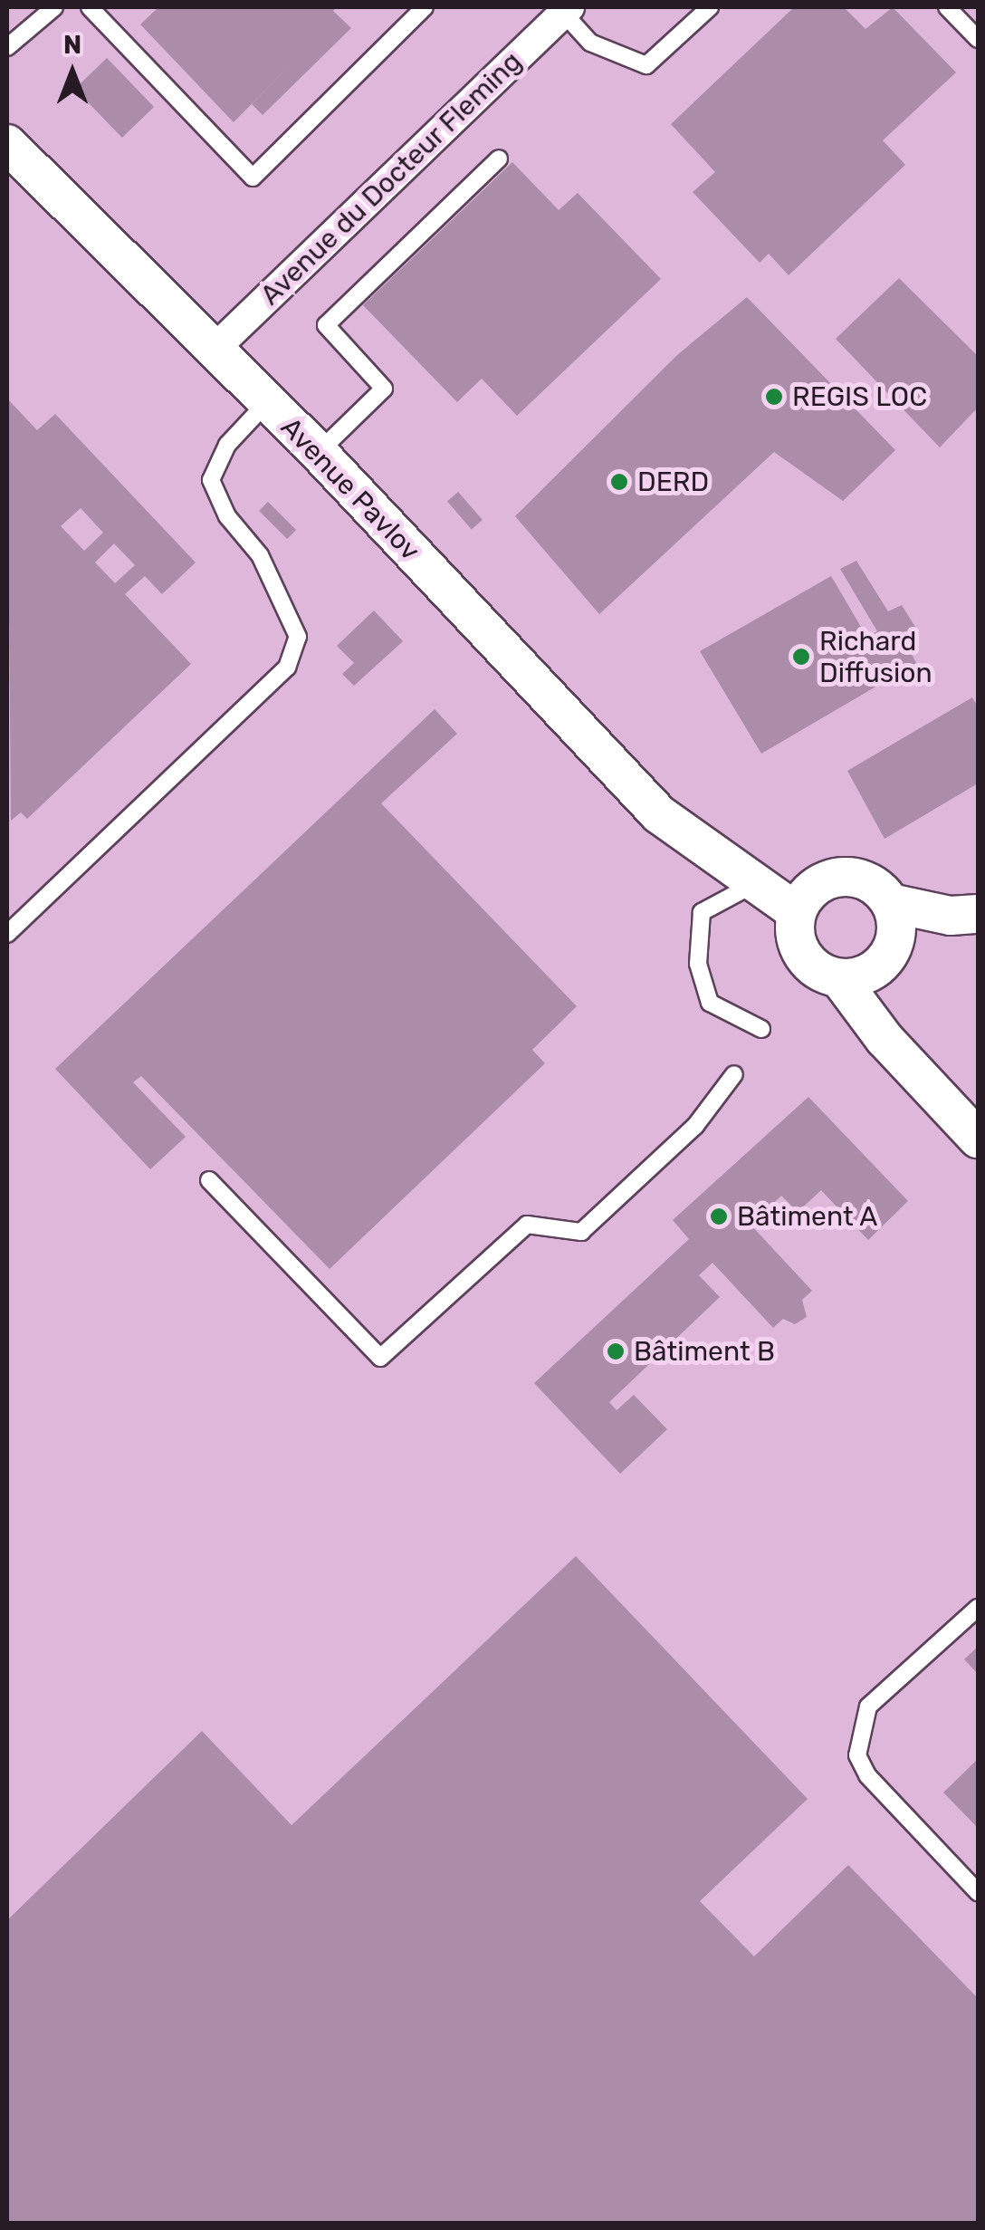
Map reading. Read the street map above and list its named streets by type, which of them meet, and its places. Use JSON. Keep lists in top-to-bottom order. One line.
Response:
{"streets":{"street":["Avenue du Docteur Fleming","Avenue Pavlov"]},"crossings":[["Avenue du Docteur Fleming","Avenue Pavlov"]],"places":["REGIS LOC","DERD","Richard Diffusion","Bâtiment A","Bâtiment B"],"north":"top"}
